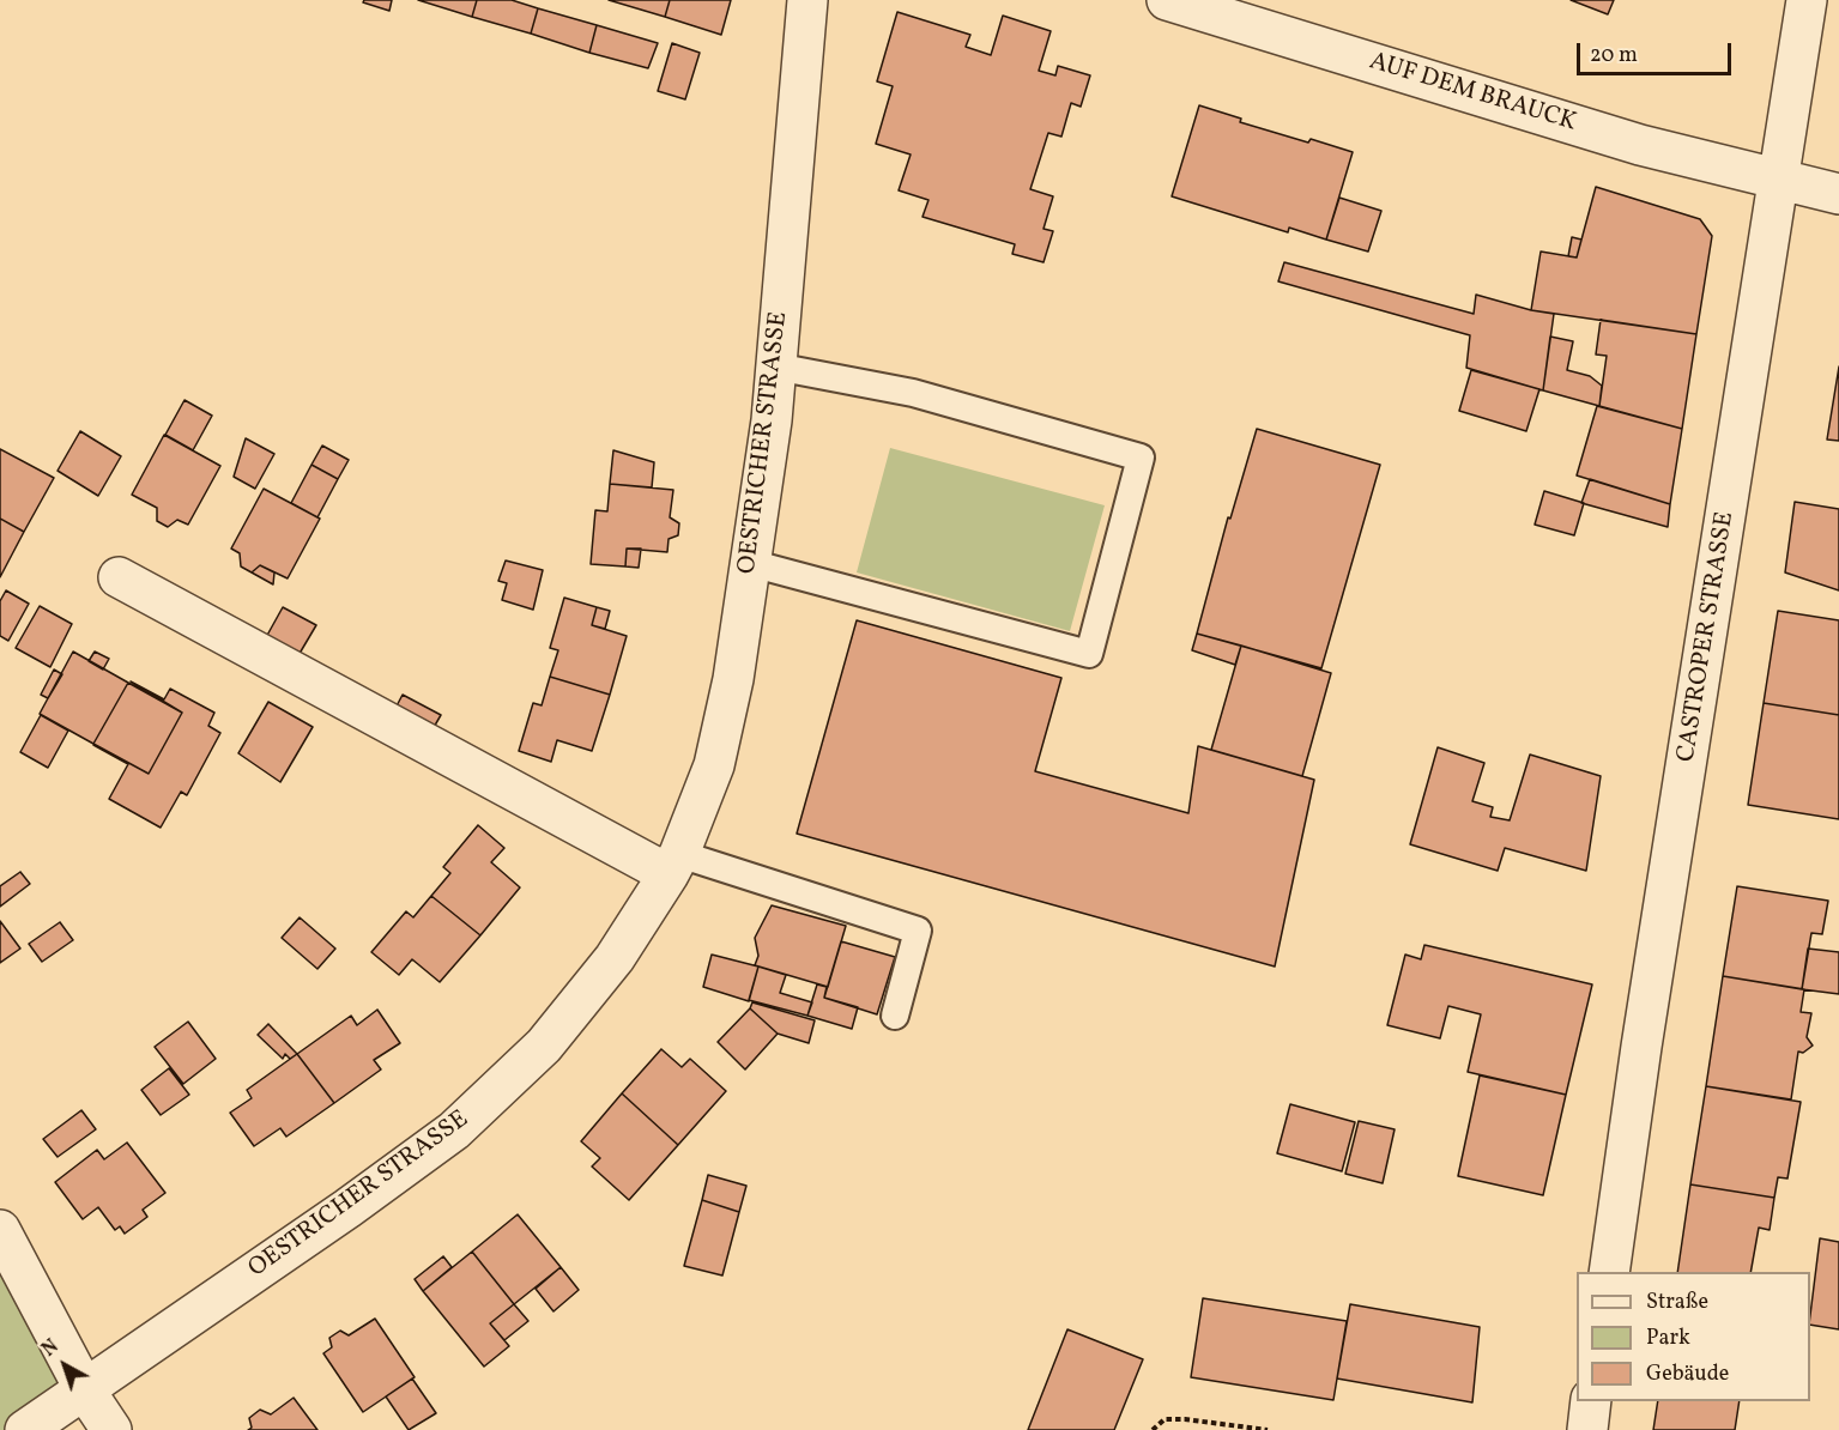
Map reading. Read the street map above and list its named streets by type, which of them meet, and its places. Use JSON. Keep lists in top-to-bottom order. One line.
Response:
{"streets":{"street":["AUF DEM BRAUCK","OESTRICHER STRASSE","CASTROPER STRASSE"]},"crossings":[["AUF DEM BRAUCK","CASTROPER STRASSE"]],"legend":["Straße","Park","Gebäude"],"scale_bar":"20 m","north":"top left"}
